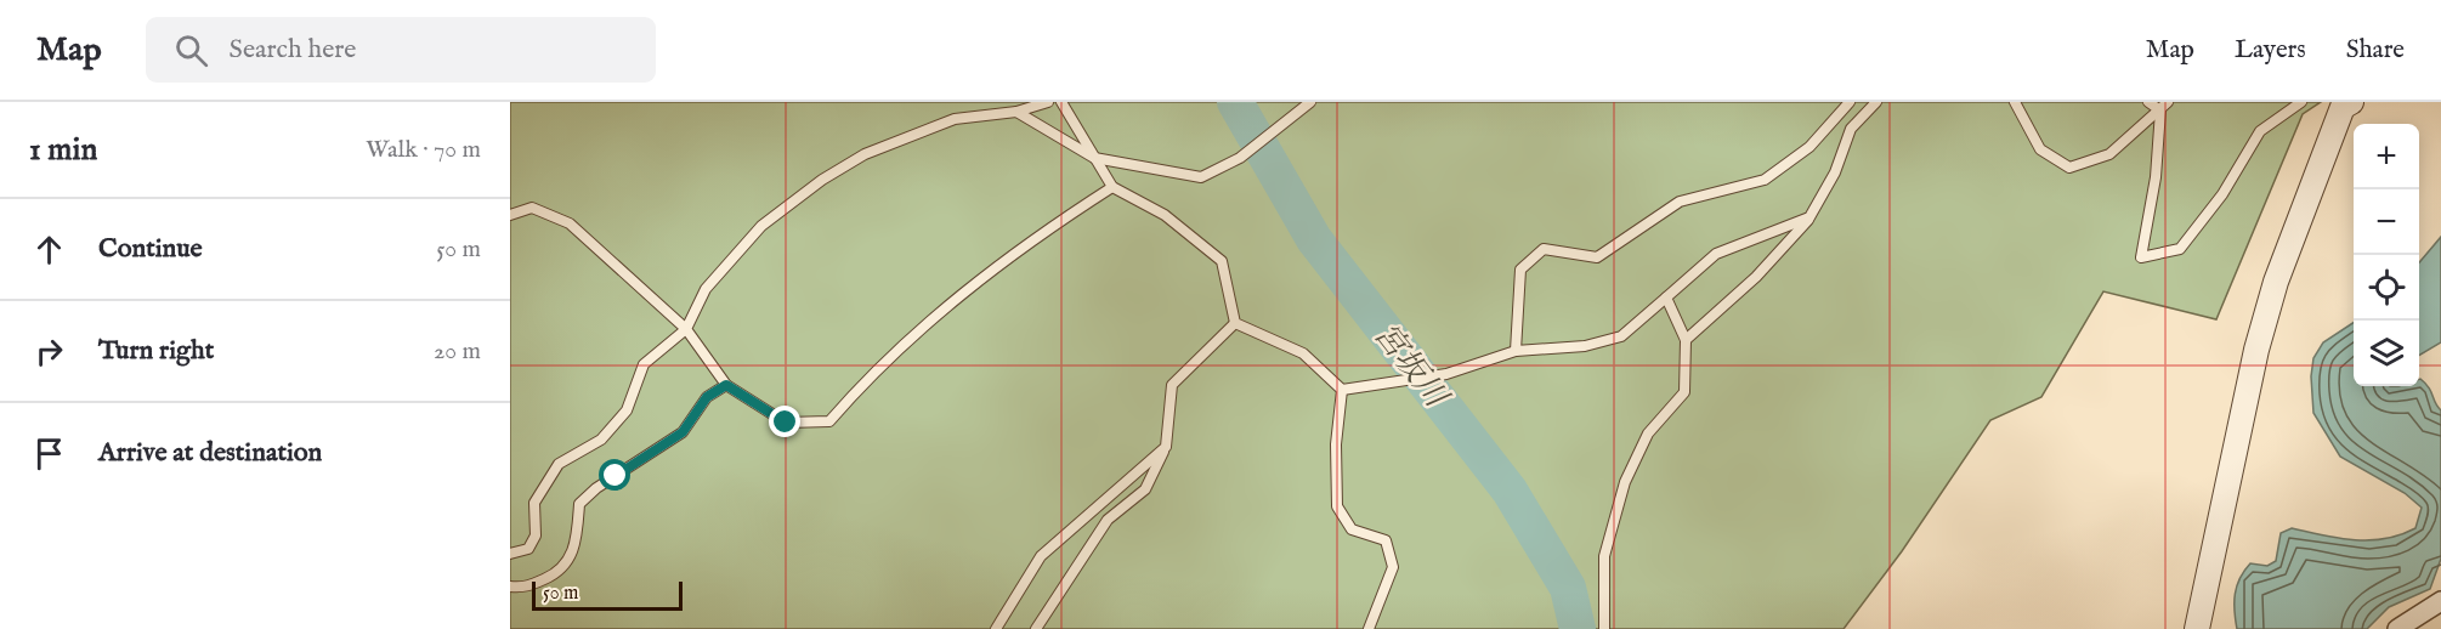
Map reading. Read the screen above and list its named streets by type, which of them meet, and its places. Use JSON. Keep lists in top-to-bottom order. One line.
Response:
{"water":["宮坂川"],"scale_bar":"50 m","page":{"header":"Map","search":"Search here","nav":["Map","Layers","Share"],"heading":["1 min","Walk · 70 m"],"map_buttons":["+","−"],"list":[["Continue","50 m"],["Turn right","20 m"],"Arrive at destination"],"scale":"50 m"}}
